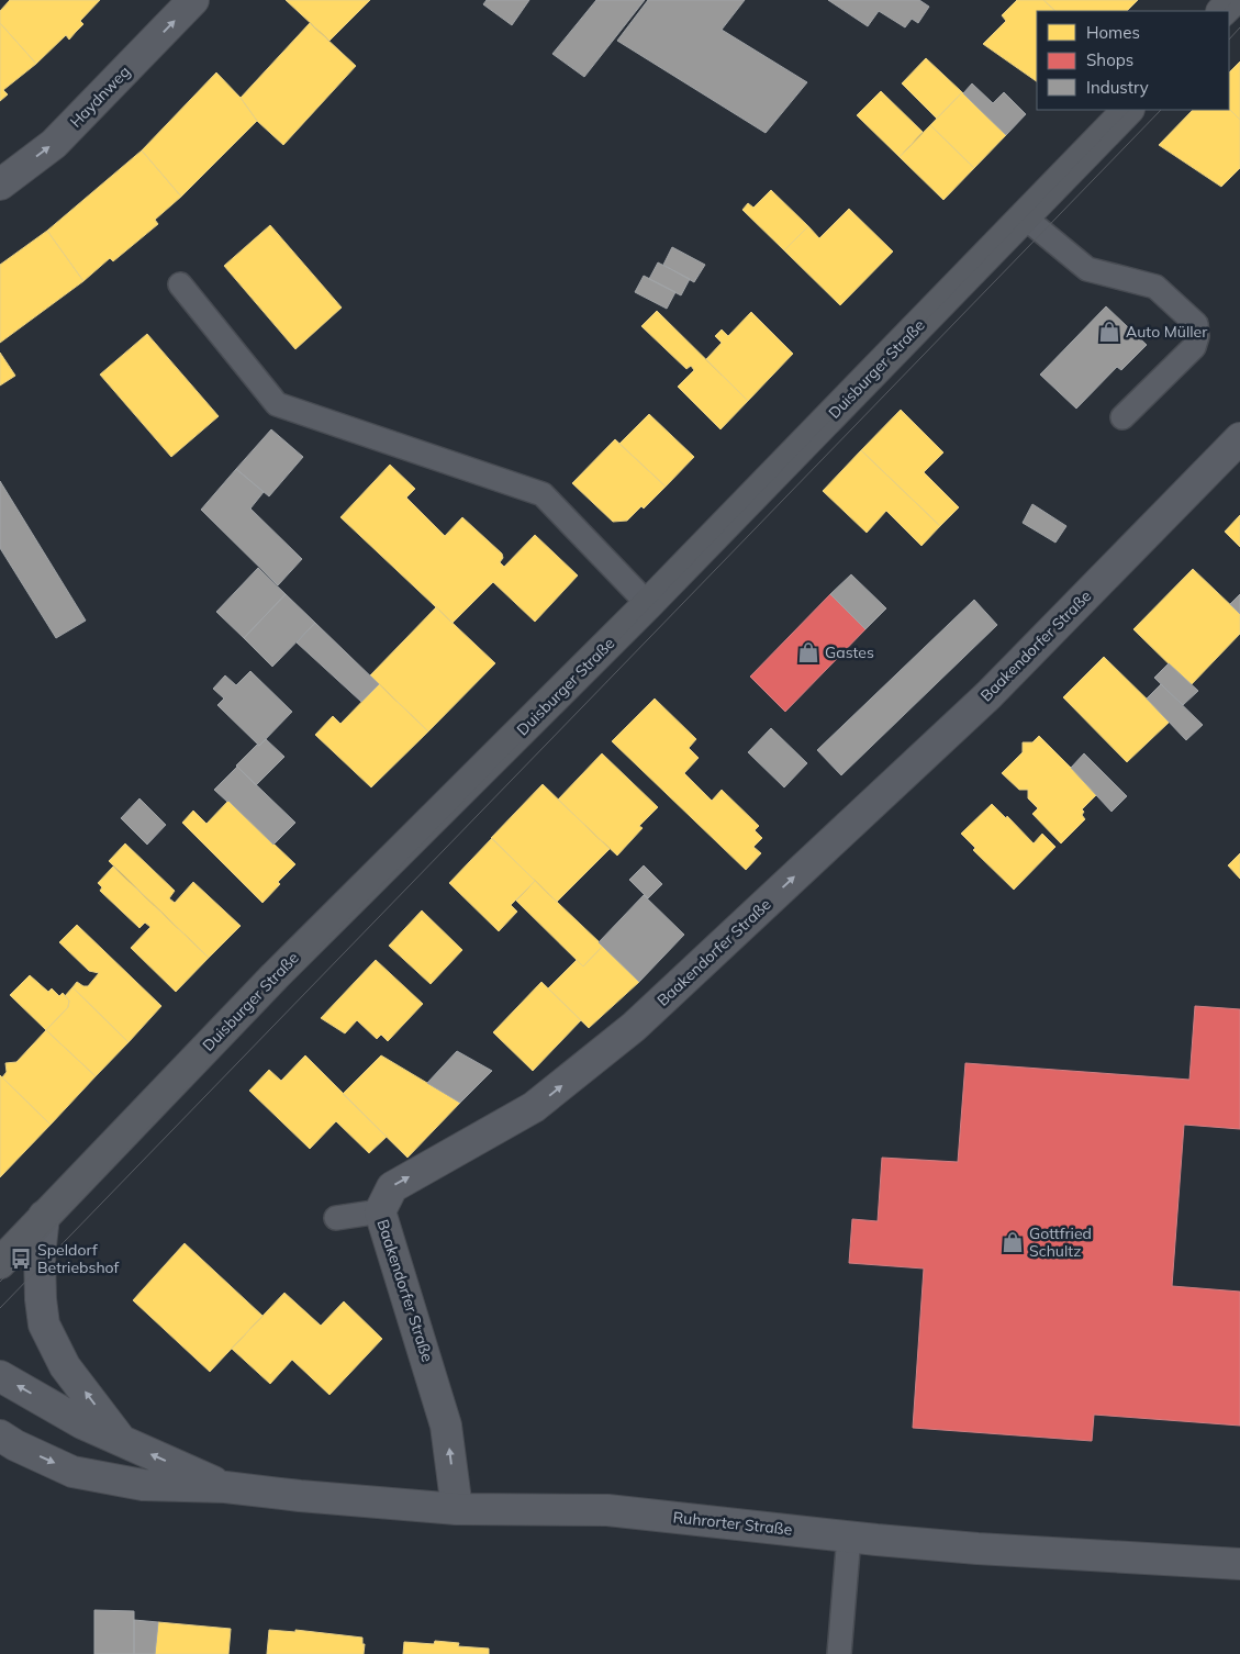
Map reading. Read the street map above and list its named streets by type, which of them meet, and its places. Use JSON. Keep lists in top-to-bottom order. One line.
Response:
{"streets":{"main road":["Duisburger Straße"],"street":["Haydnweg","Baakendorfer Straße","Ruhrorter Straße"]},"crossings":[["Duisburger Straße","Ruhrorter Straße"],["Baakendorfer Straße","Ruhrorter Straße"]],"one_way":["Haydnweg","Baakendorfer Straße"],"places":{"shop":["Auto Müller","Gastes","Gottfried Schultz"],"bus stop":["Speldorf Betriebshof"]},"legend":["Homes","Shops","Industry"]}
